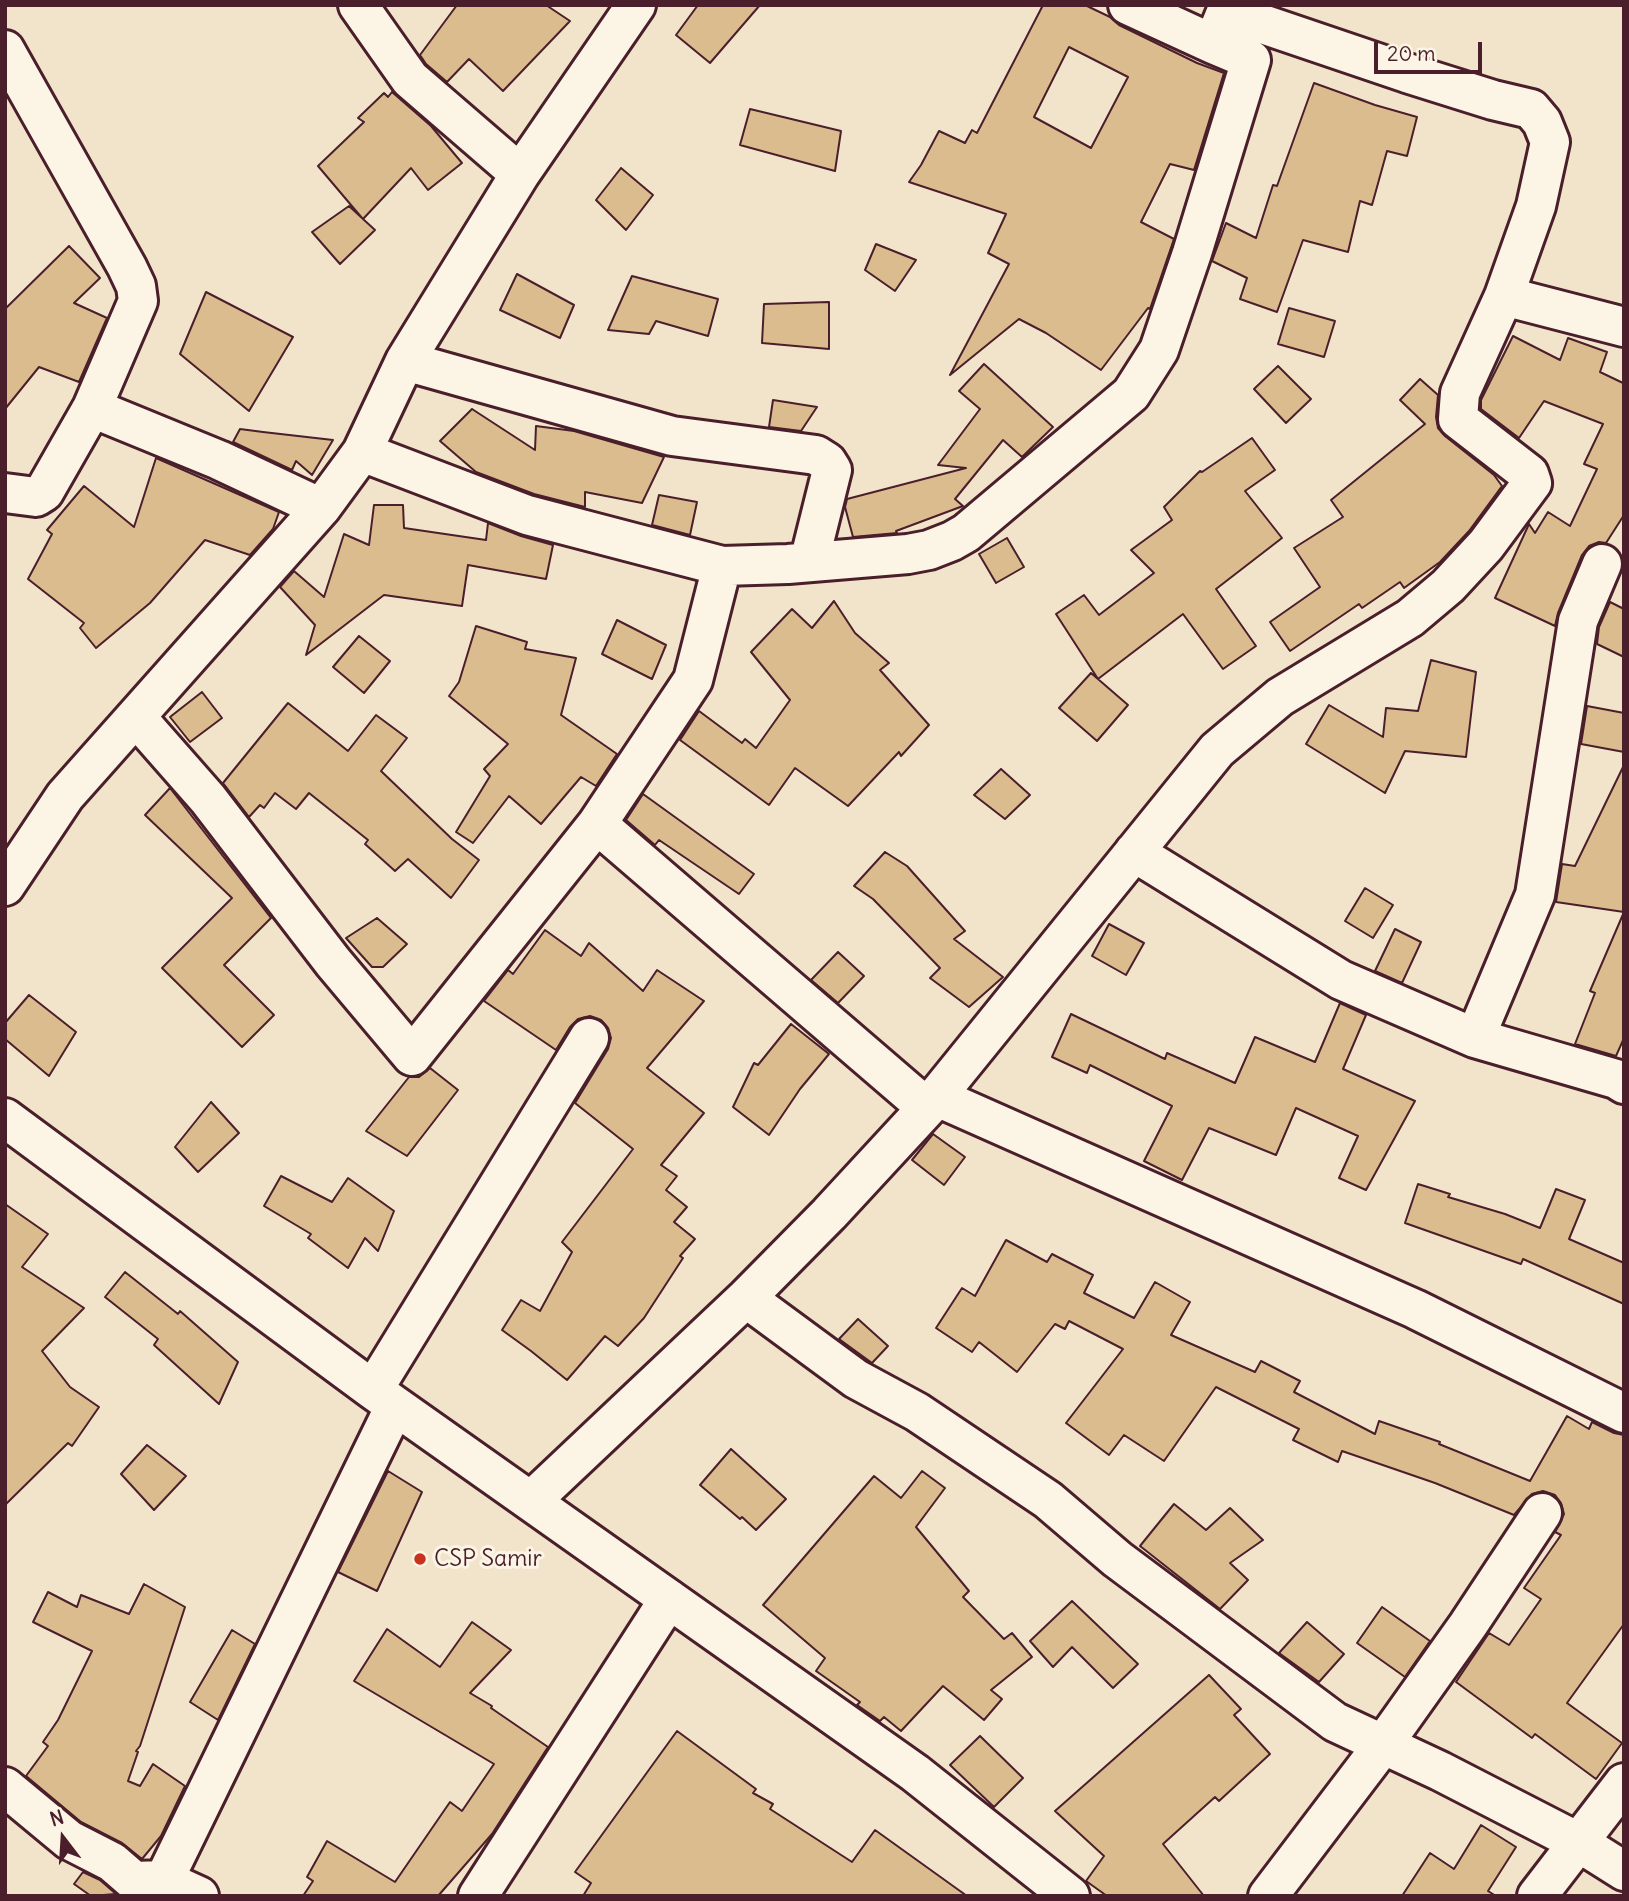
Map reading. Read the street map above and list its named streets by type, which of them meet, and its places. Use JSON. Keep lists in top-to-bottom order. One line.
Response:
{"places":["CSP Samir"],"scale_bar":"20 m","north":"top"}
